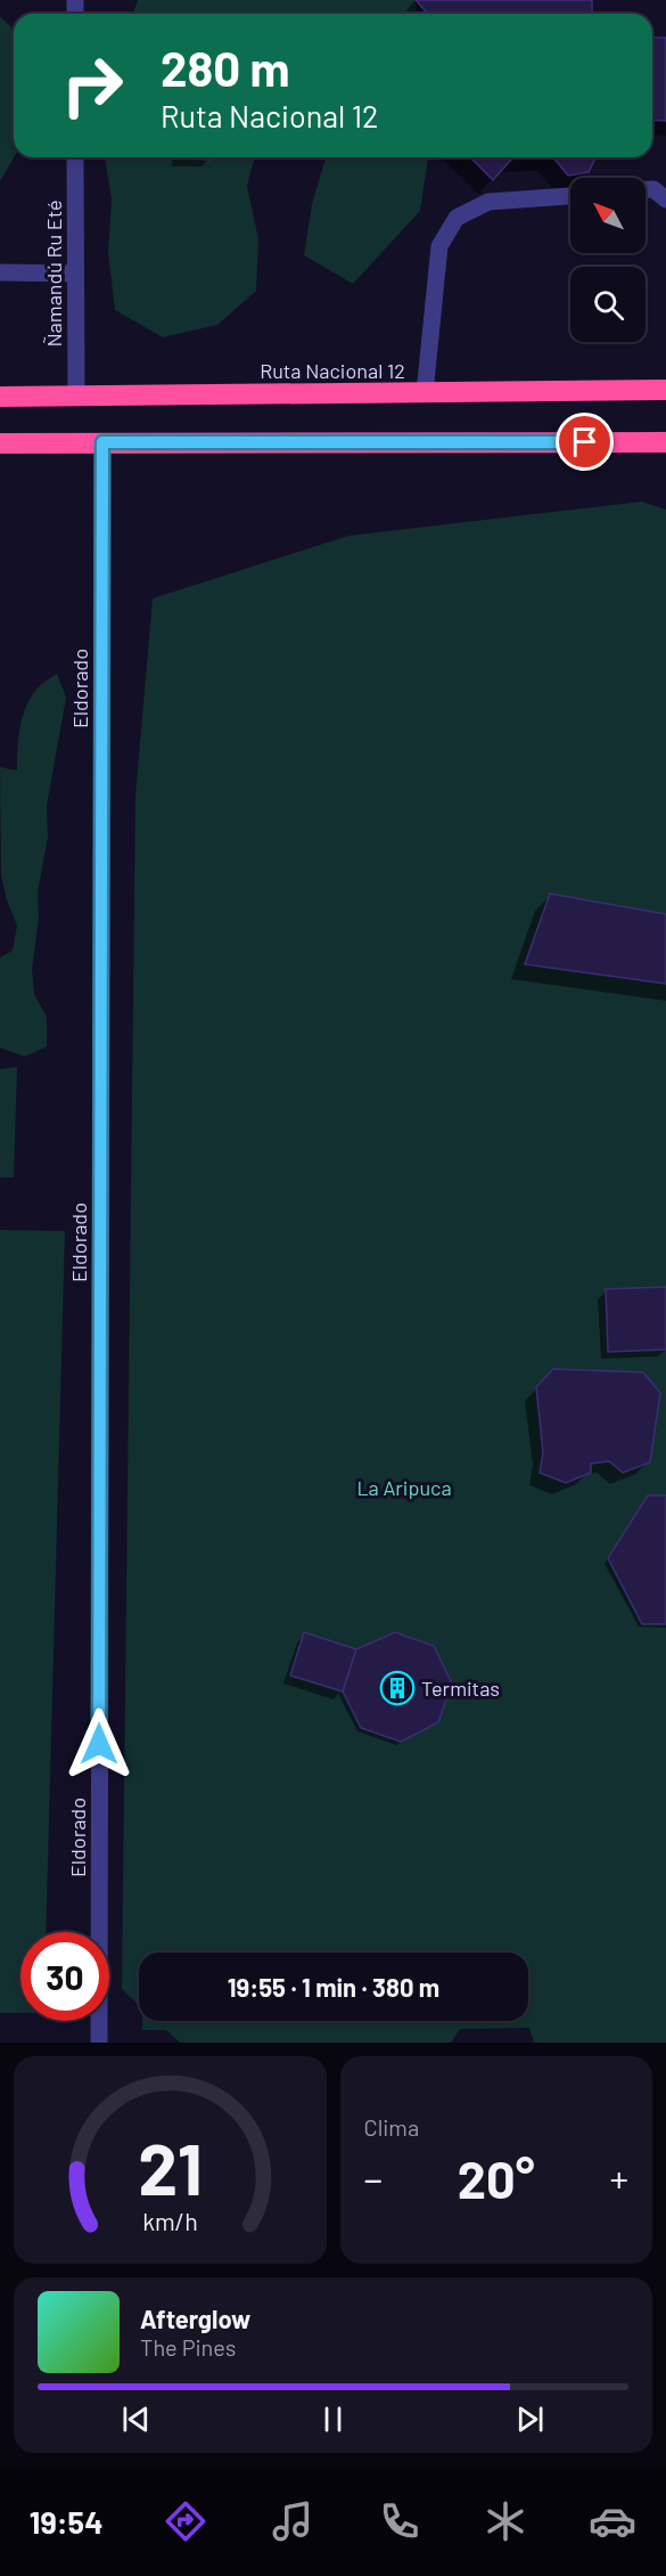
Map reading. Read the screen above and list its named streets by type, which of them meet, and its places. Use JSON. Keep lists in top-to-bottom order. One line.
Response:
{"streets":{"highway":["Ruta Nacional 12"],"street":["Ñamandú Ru Eté","Eldorado"]},"crossings":[["Ñamandú Ru Eté","Ruta Nacional 12"]],"parks":["La Aripuca"],"places":{"building":["Termitas"]},"north":"top left","page":{"turn":["280 m","Ruta Nacional 12"],"limit":"30","trip":"19:55 · 1 min · 380 m","tile":"Clima","heat":["−","20°","+"],"song":["Afterglow","The Pines"],"tabs":"19:54","gauge":["21","km/h"]}}
